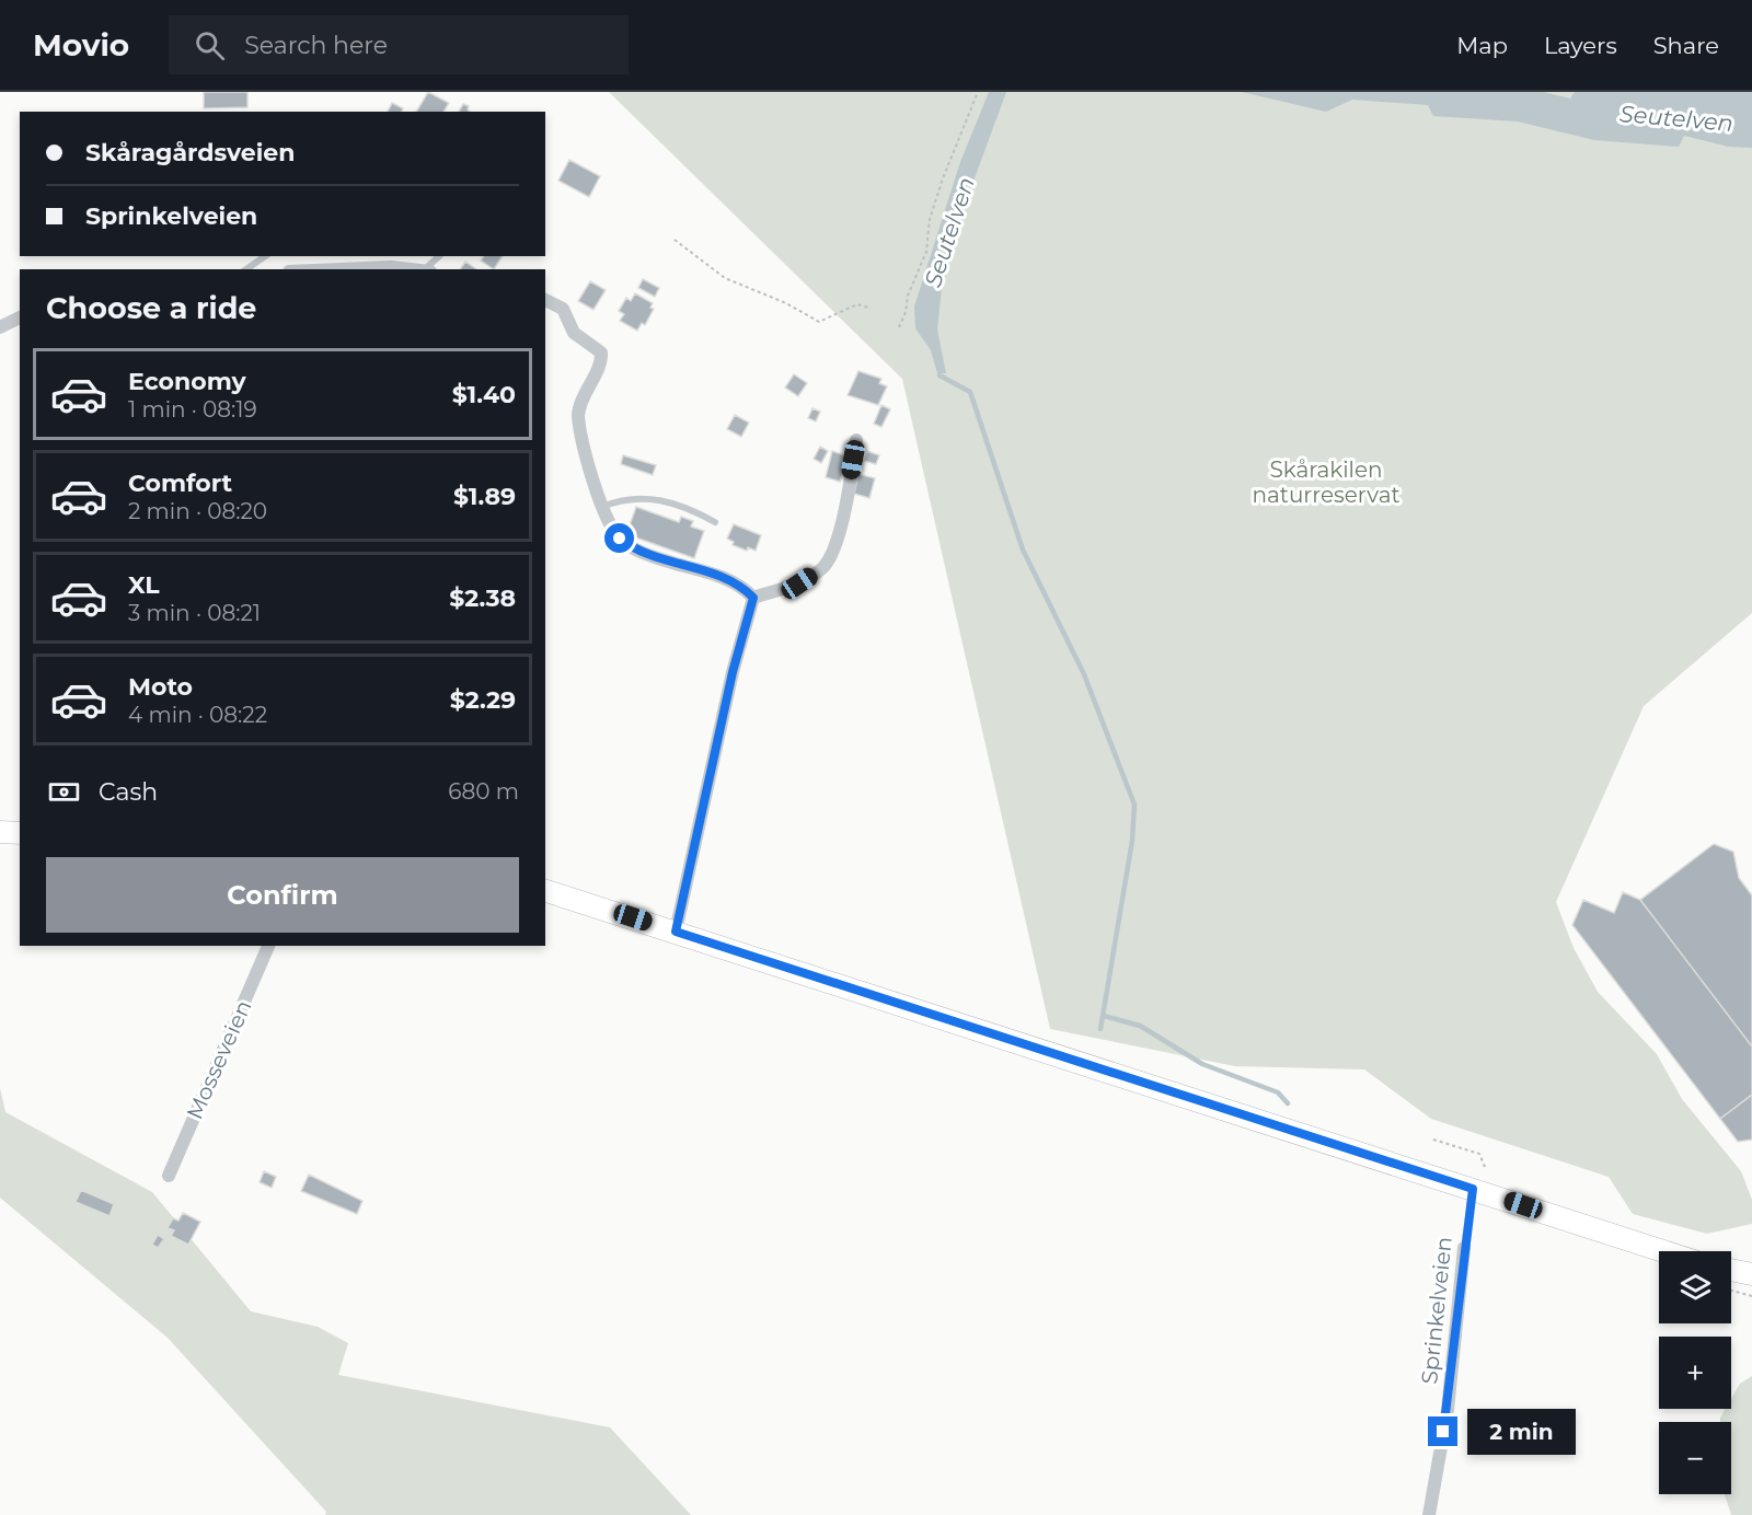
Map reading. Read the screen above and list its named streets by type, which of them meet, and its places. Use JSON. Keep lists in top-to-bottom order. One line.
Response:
{"streets":{"street":["Mosseveien","Sprinkelveien"]},"water":["Seutelven"],"parks":["Skårakilen naturreservat"],"page":{"header":"Movio","search":"Search here","nav":["Map","Layers","Share"],"banner":["Skåragårdsveien","Sprinkelveien"],"heading":"Choose a ride","list":[{"name":"Economy","note":"1 min · 08:19","value":"$1.40"},{"name":"Comfort","note":"2 min · 08:20","value":"$1.89"},{"name":"XL","note":"3 min · 08:21","value":"$2.38"},{"name":"Moto","note":"4 min · 08:22","value":"$2.29"}],"pay":["Cash","680 m"],"buttons":"Confirm","map_buttons":["+","−"],"bubble":"2 min"}}
